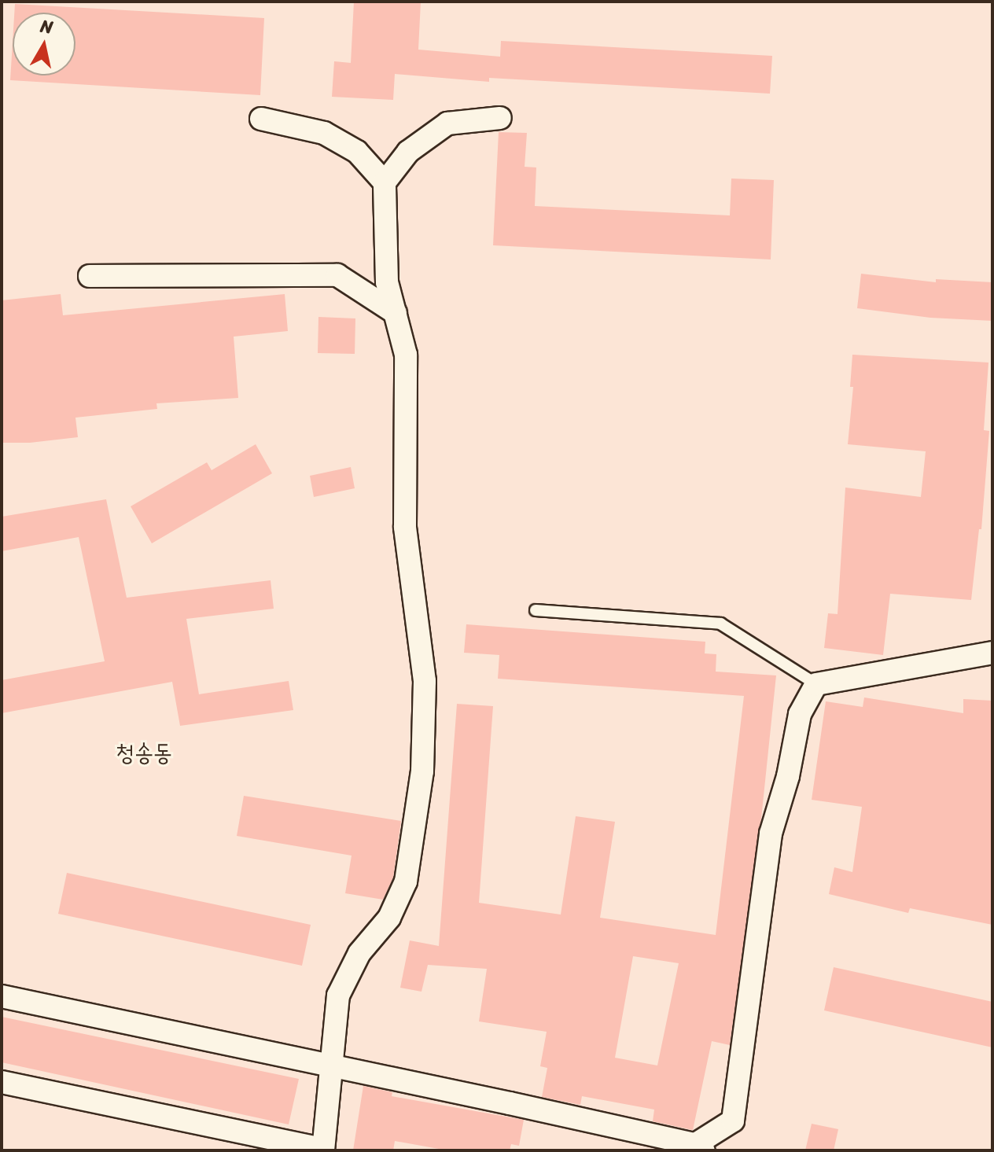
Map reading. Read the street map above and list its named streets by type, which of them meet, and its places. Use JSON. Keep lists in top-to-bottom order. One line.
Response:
{"districts":["청송동"],"north":"top"}
